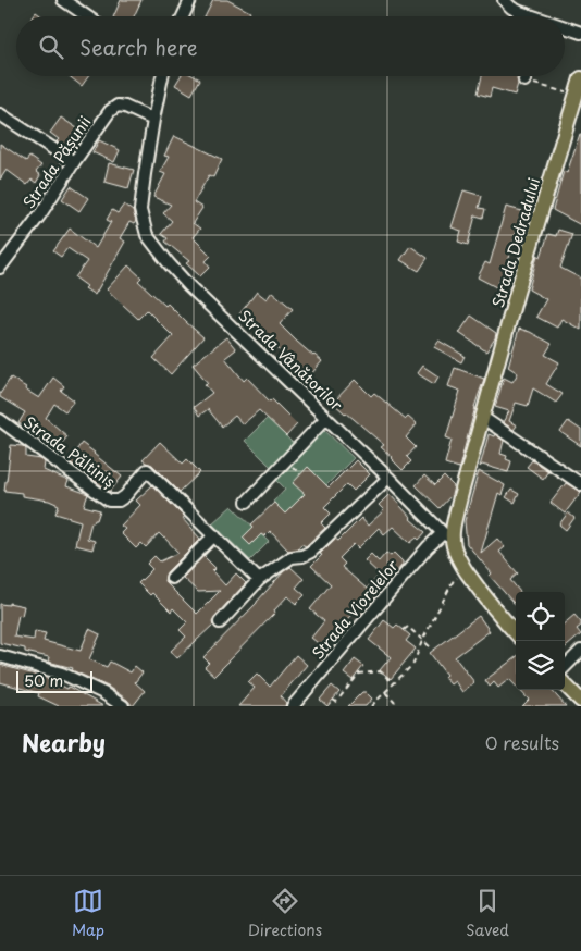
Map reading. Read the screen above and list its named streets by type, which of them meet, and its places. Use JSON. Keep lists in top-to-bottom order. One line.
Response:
{"streets":{"main road":["Strada Dedradului","Strada Vânătorilor"],"street":["Strada Pășunii","Strada Păltiniș","Strada Viorelelor"]},"crossings":[["Strada Pășunii","Strada Vânătorilor"],["Strada Dedradului","Strada Vânătorilor"],["Strada Dedradului","Strada Viorelelor"],["Strada Vânătorilor","Strada Viorelelor"]],"scale_bar":"50 m","page":{"search":"Search here","scale":"50 m","heading":["Nearby","0 results"],"nav":["Map","Directions","Saved"]}}
